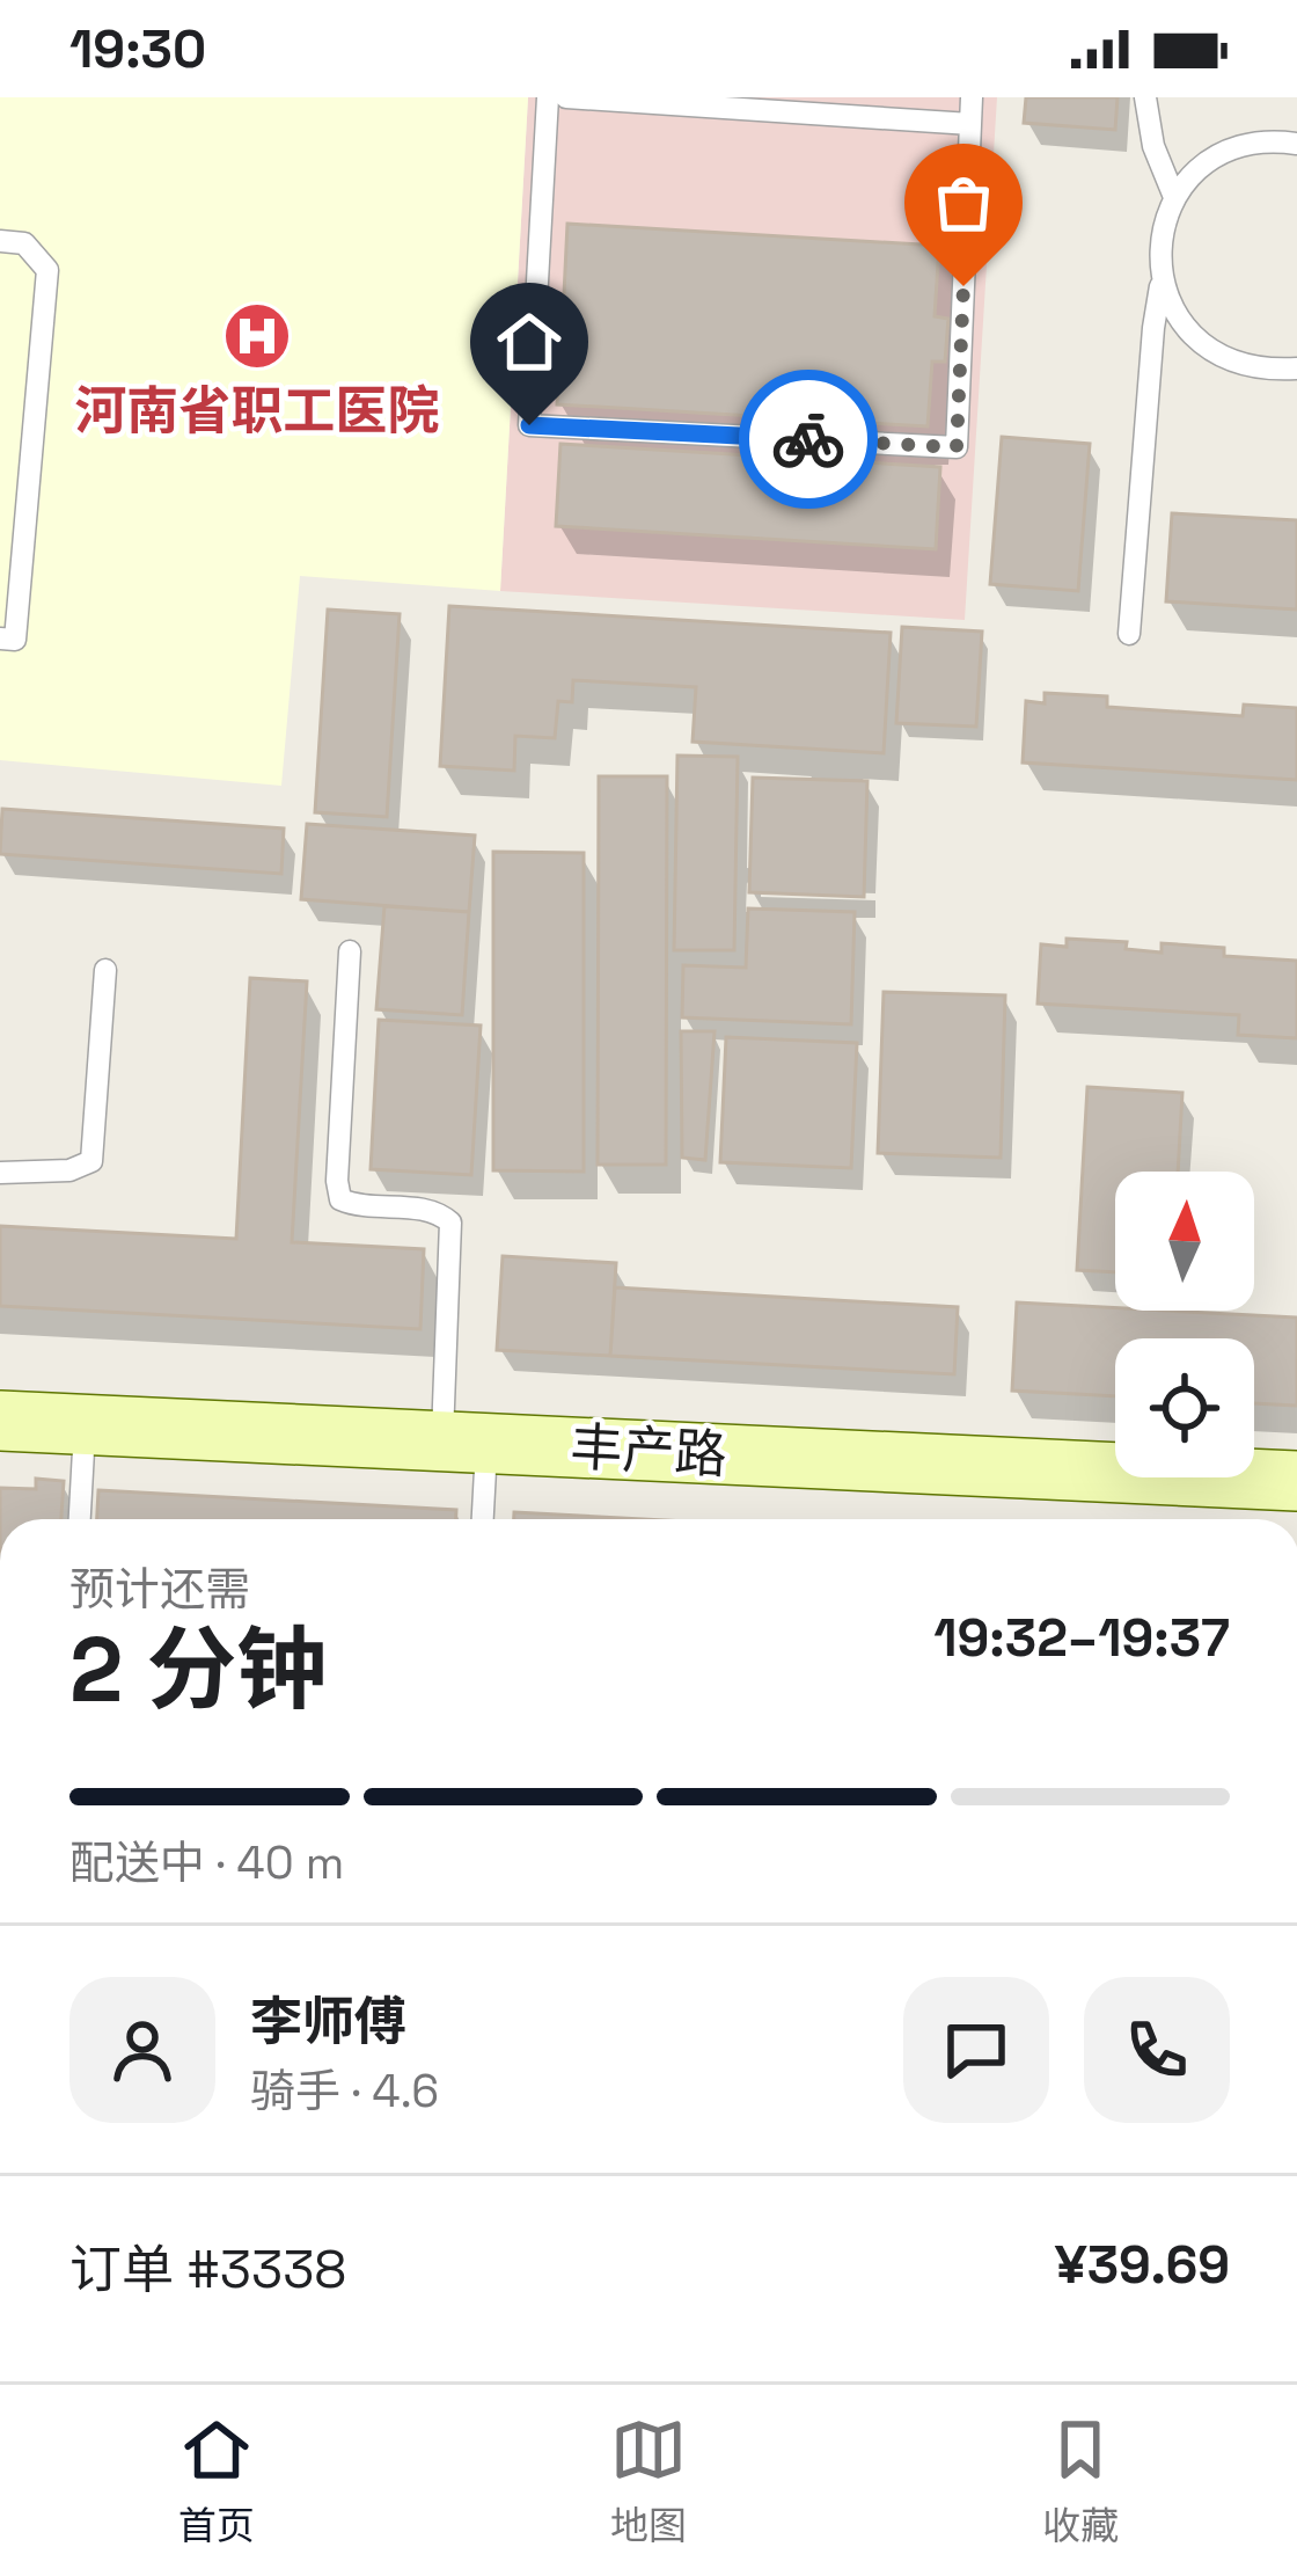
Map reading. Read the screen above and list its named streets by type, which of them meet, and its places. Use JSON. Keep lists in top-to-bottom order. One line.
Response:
{"streets":{"street":["丰产路"]},"places":{"hospital":["河南省职工医院"]},"north":"top","page":{"status":"19:30","heading":["2 分钟","预计还需","19:32–19:37"],"panel":["李师傅","骑手 · 4.6","订单 #3338","¥39.69"],"bar":"配送中 · 40 m","tabs":["首页","地图","收藏"]}}
